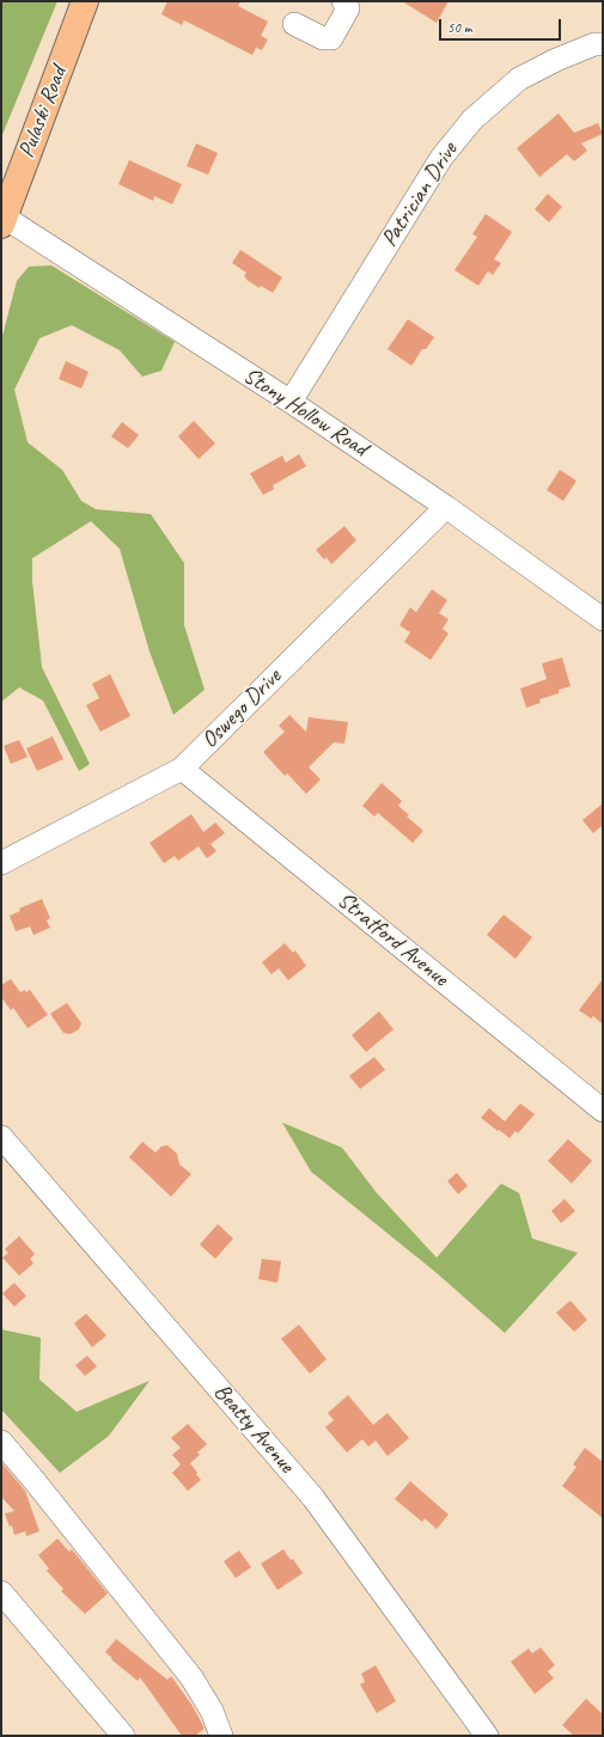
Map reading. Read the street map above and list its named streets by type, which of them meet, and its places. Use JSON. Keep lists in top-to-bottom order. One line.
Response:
{"streets":{"main road":["Pulaski Road"],"street":["Patrician Drive","Stony Hollow Road","Oswego Drive","Stratford Avenue","Beatty Avenue"]},"crossings":[["Pulaski Road","Stony Hollow Road"],["Patrician Drive","Stony Hollow Road"],["Stony Hollow Road","Oswego Drive"],["Oswego Drive","Stratford Avenue"]],"scale_bar":"50 m"}
